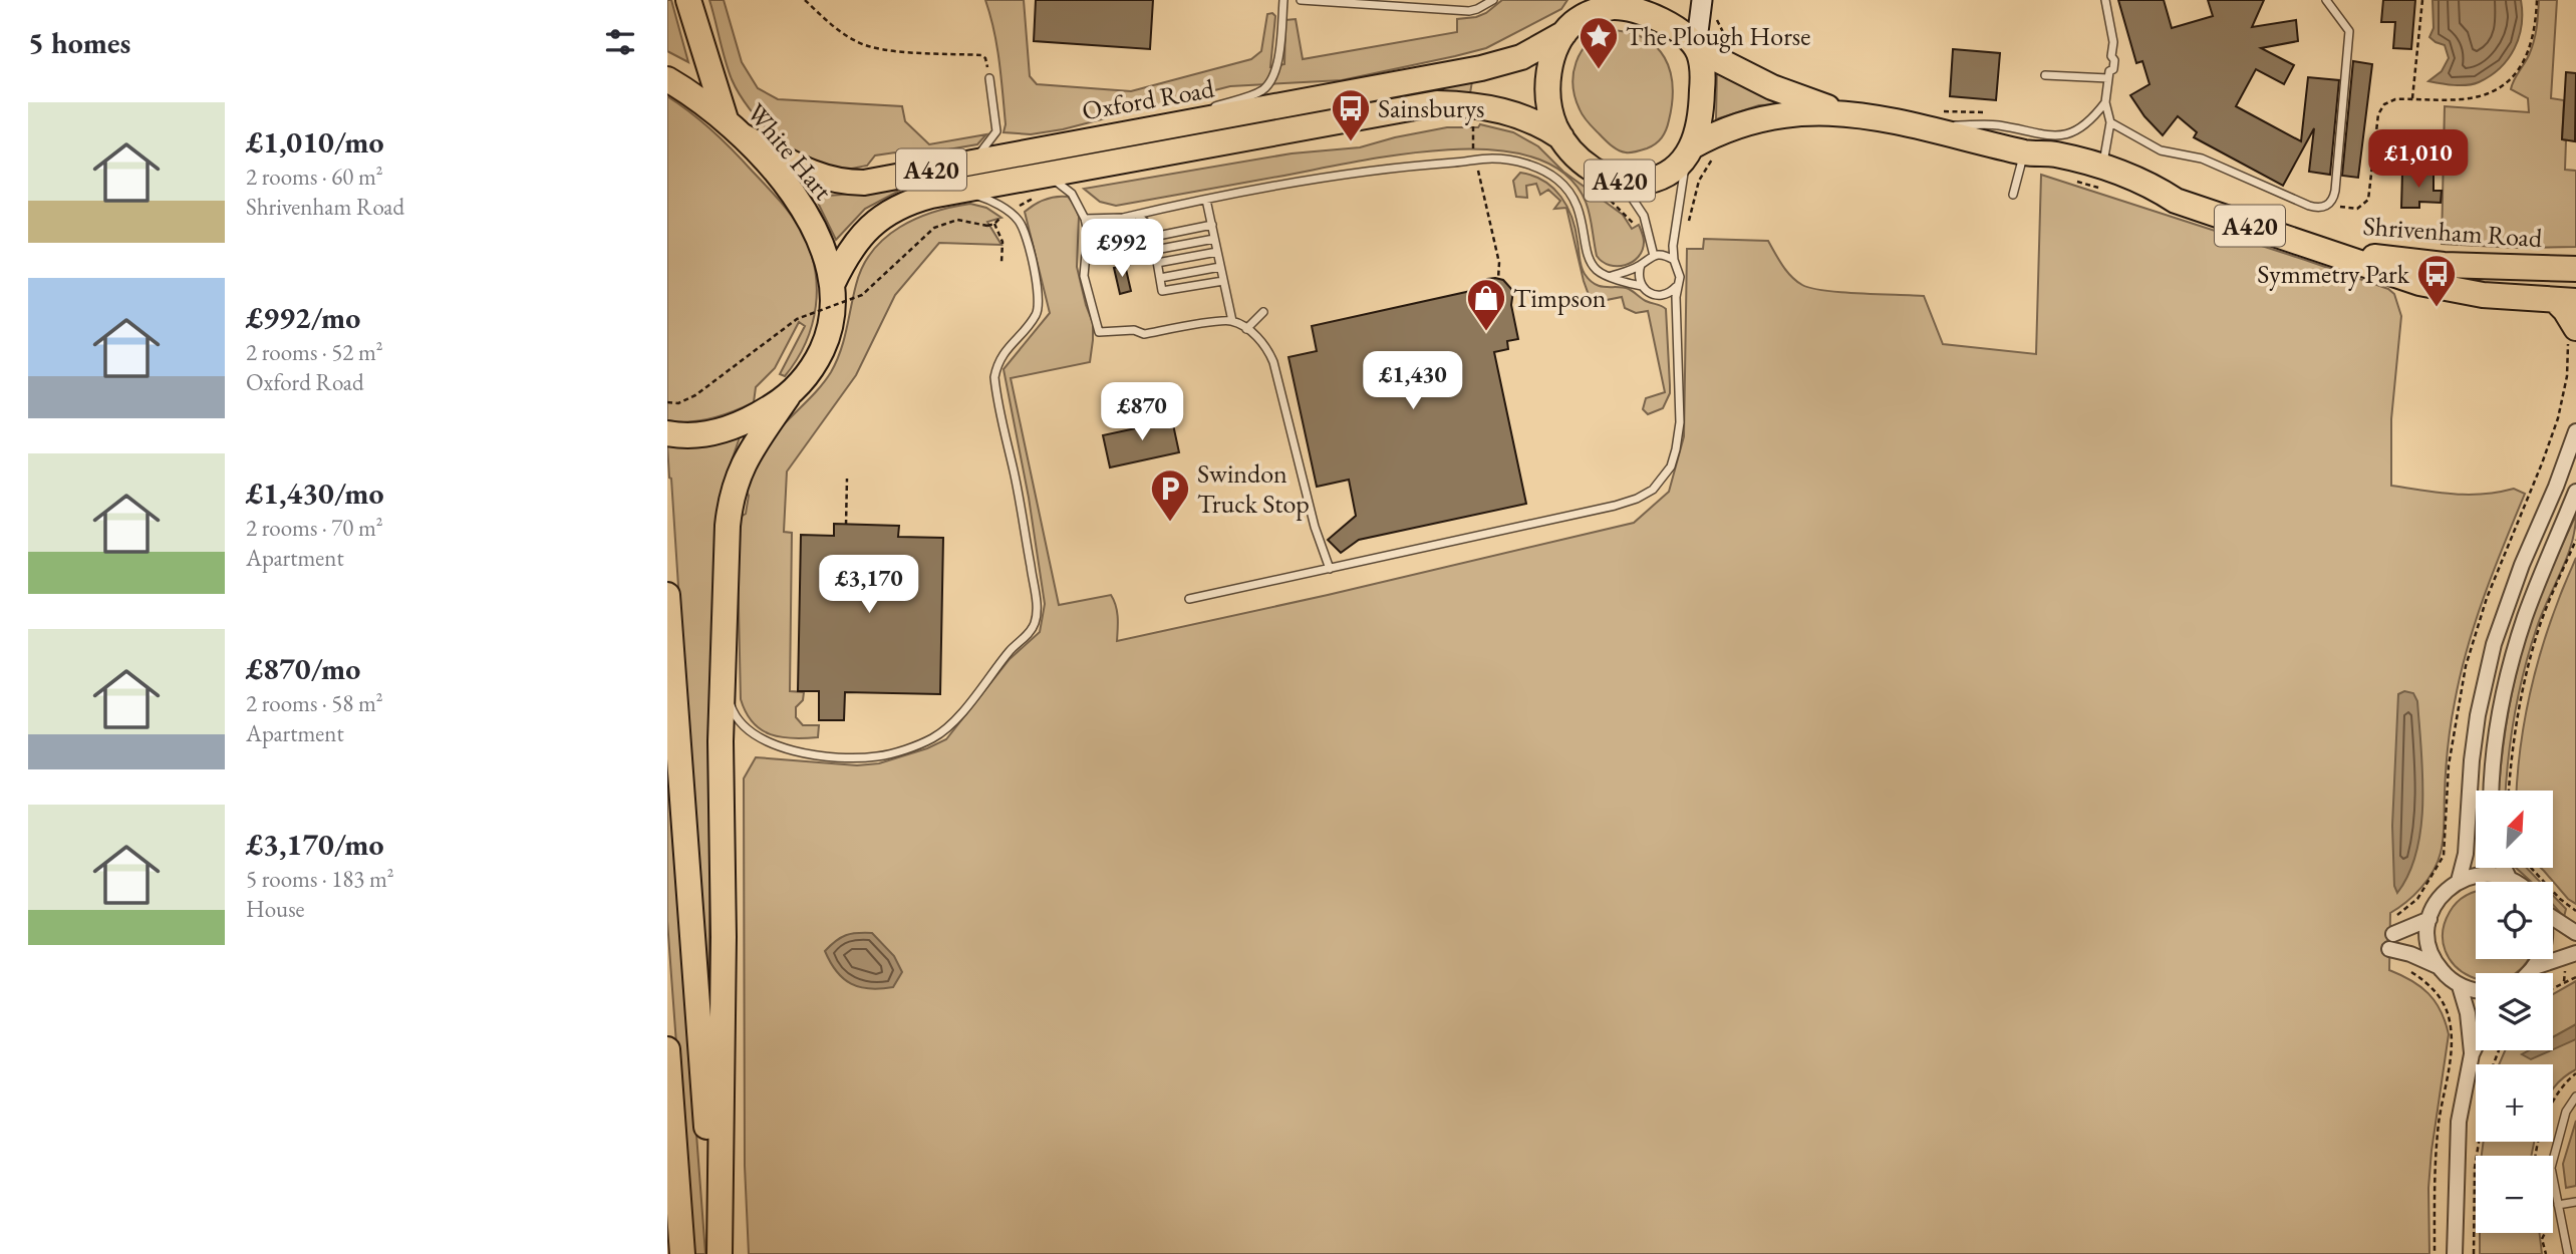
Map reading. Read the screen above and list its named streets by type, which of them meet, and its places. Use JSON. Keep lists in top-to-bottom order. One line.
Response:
{"streets":{"highway":["Oxford Road","White Hart","A420","Shrivenham Road"]},"crossings":[["Oxford Road","White Hart"],["Oxford Road","A420"],["Oxford Road","Shrivenham Road"],["A420","Shrivenham Road"]],"places":{"place":["The Plough Horse"],"bus stop":["Sainsburys","Symmetry Park"],"shop":["Timpson"],"parking":["Swindon Truck Stop"]},"north":"top right","page":{"heading":"5 homes","list":[{"name":"£1,010/mo","note":"2 rooms · 60 m² · Shrivenham Road"},{"name":"£992/mo","note":"2 rooms · 52 m² · Oxford Road"},{"name":"£1,430/mo","note":"2 rooms · 70 m² · Apartment"},{"name":"£870/mo","note":"2 rooms · 58 m² · Apartment"},{"name":"£3,170/mo","note":"5 rooms · 183 m² · House"}],"price":["£1,010","£992","£1,430","£870","£3,170"],"map_buttons":["+","−"]}}
